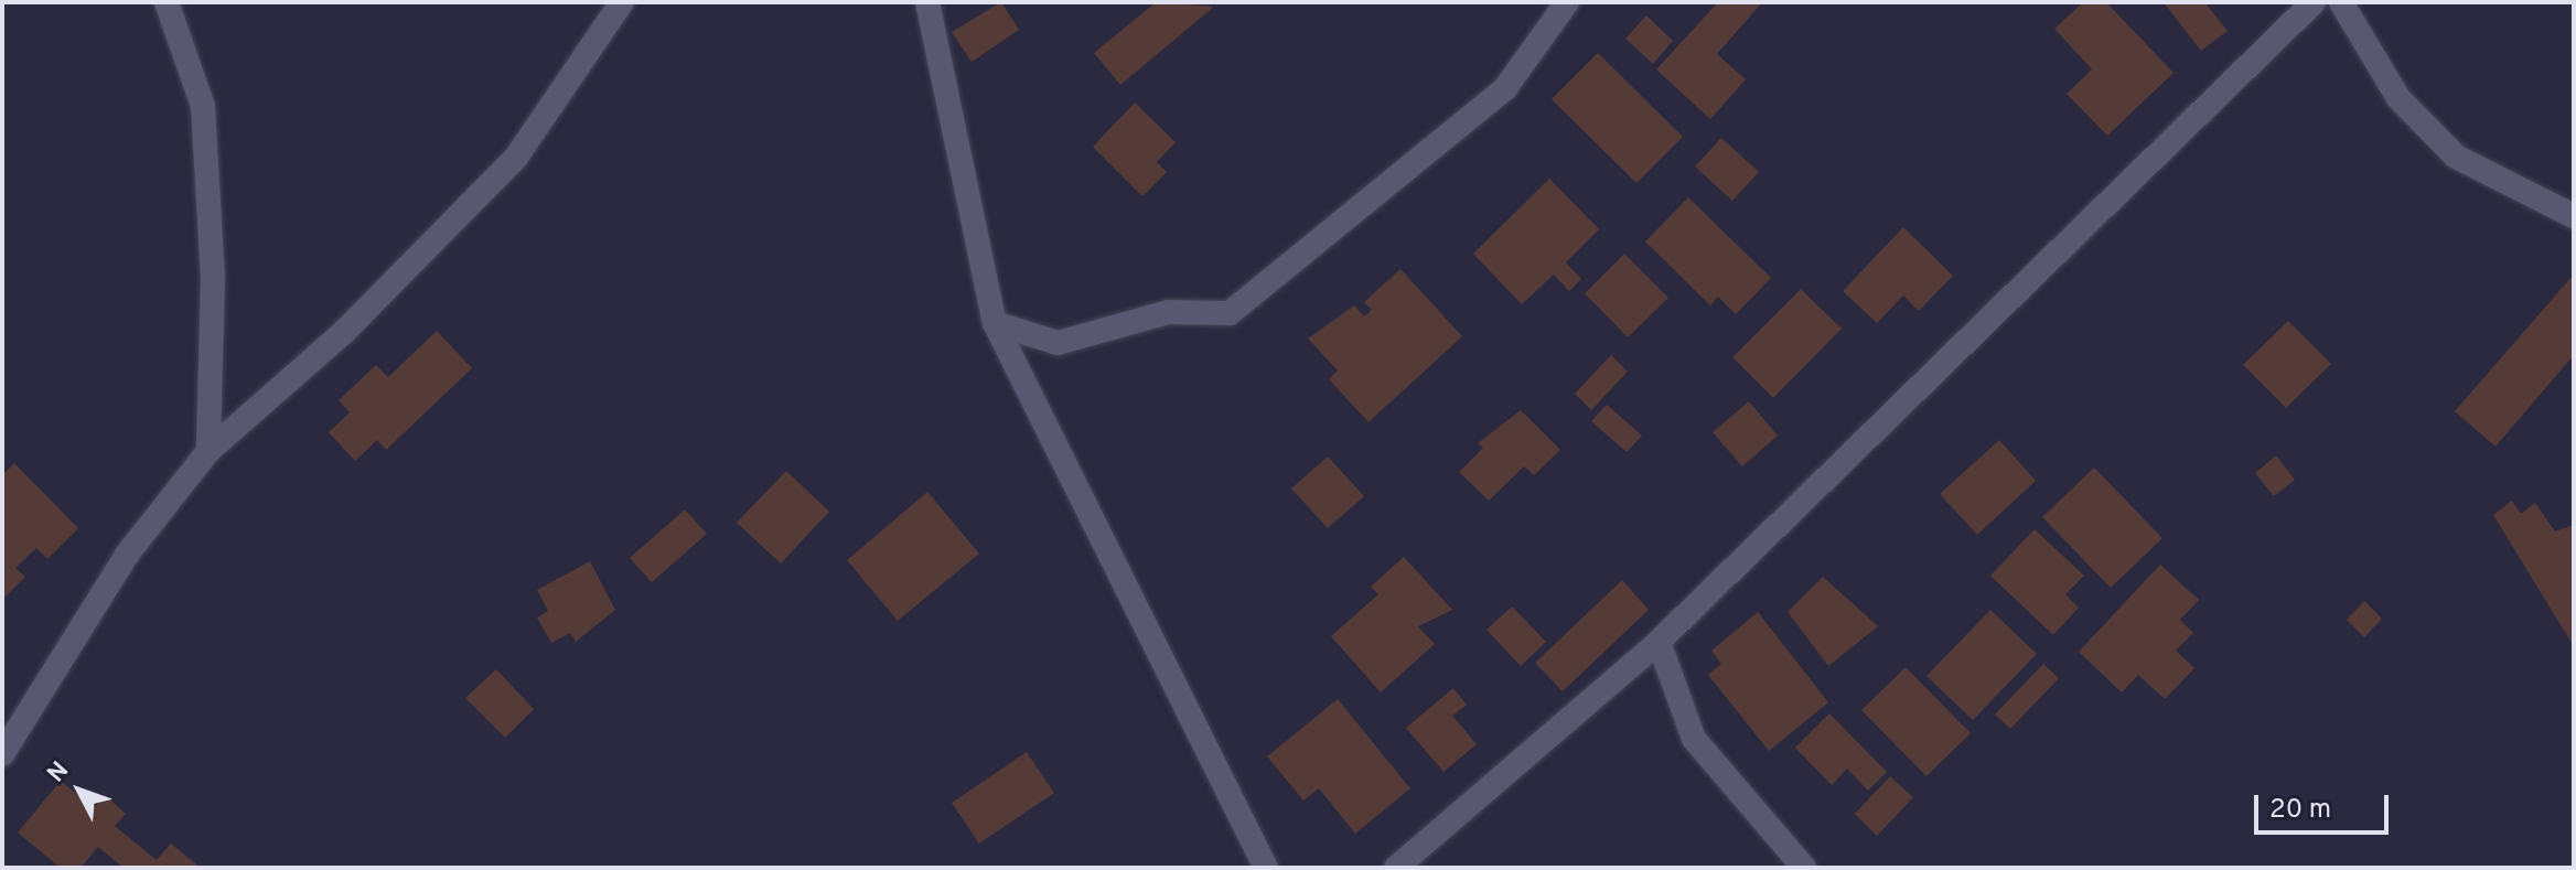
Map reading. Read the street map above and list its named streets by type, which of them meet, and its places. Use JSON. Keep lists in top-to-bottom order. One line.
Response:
{"scale_bar":"20 m","north":"top left"}
